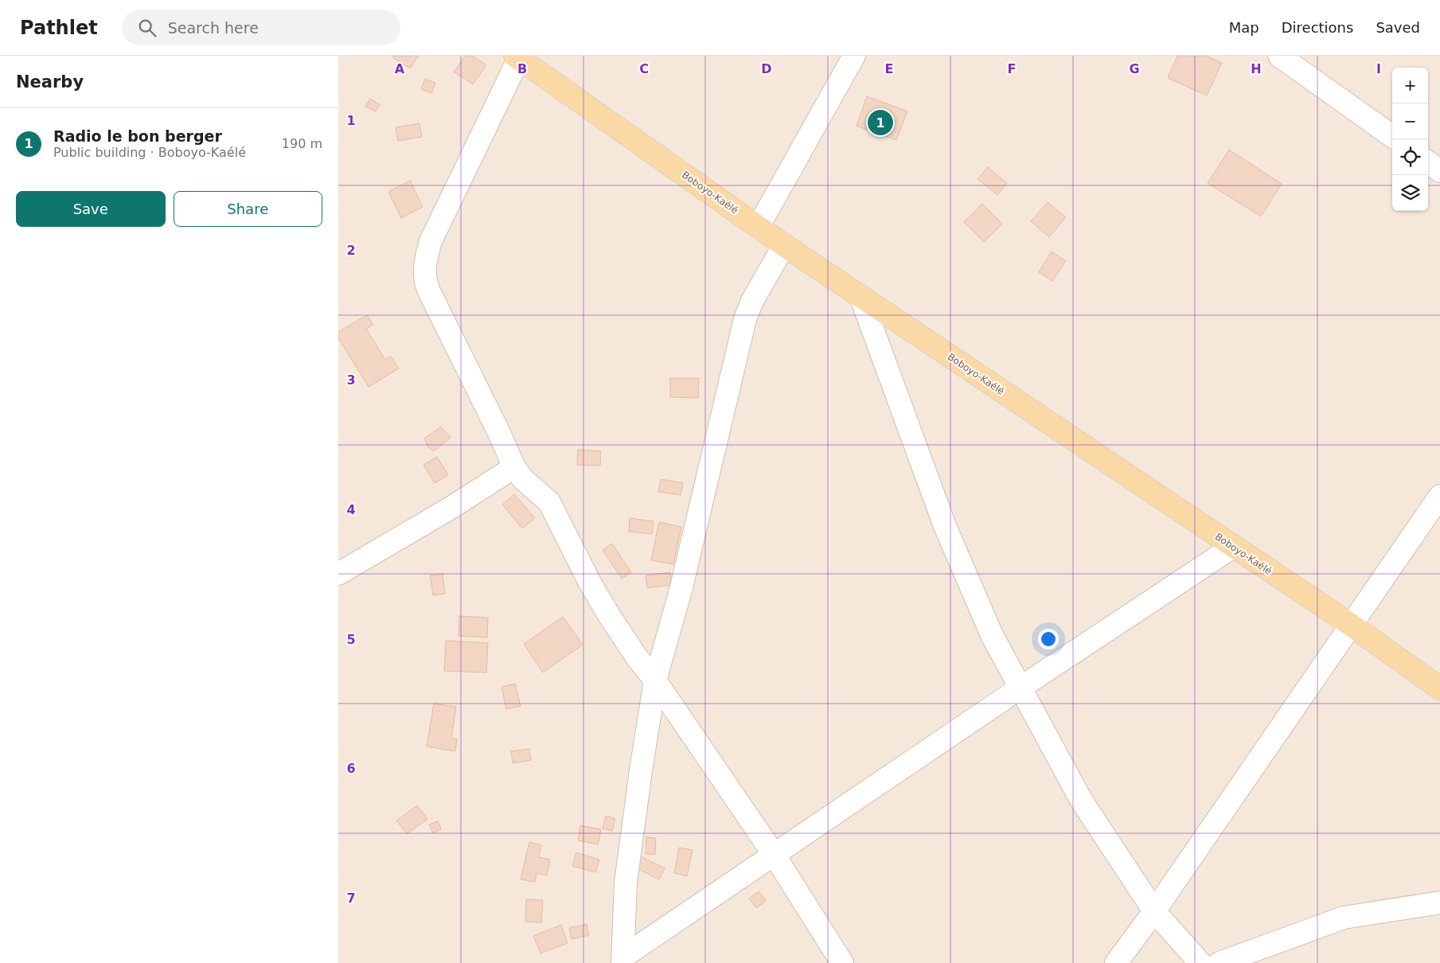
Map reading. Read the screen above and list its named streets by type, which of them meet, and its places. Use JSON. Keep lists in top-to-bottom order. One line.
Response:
{"streets":{"main road":["Boboyo-Kaélé"]},"page":{"header":"Pathlet","search":"Search here","nav":["Map","Directions","Saved"],"heading":"Nearby","map_buttons":["+","−"],"list":[{"mark":"1","name":"Radio le bon berger","note":"Public building · Boboyo-Kaélé","value":"190 m"}],"pins":"1","buttons":["Save","Share"]},"grid":{"columns":["A","B","C","D","E","F","G","H","I"],"rows":["1","2","3","4","5","6","7"]}}
